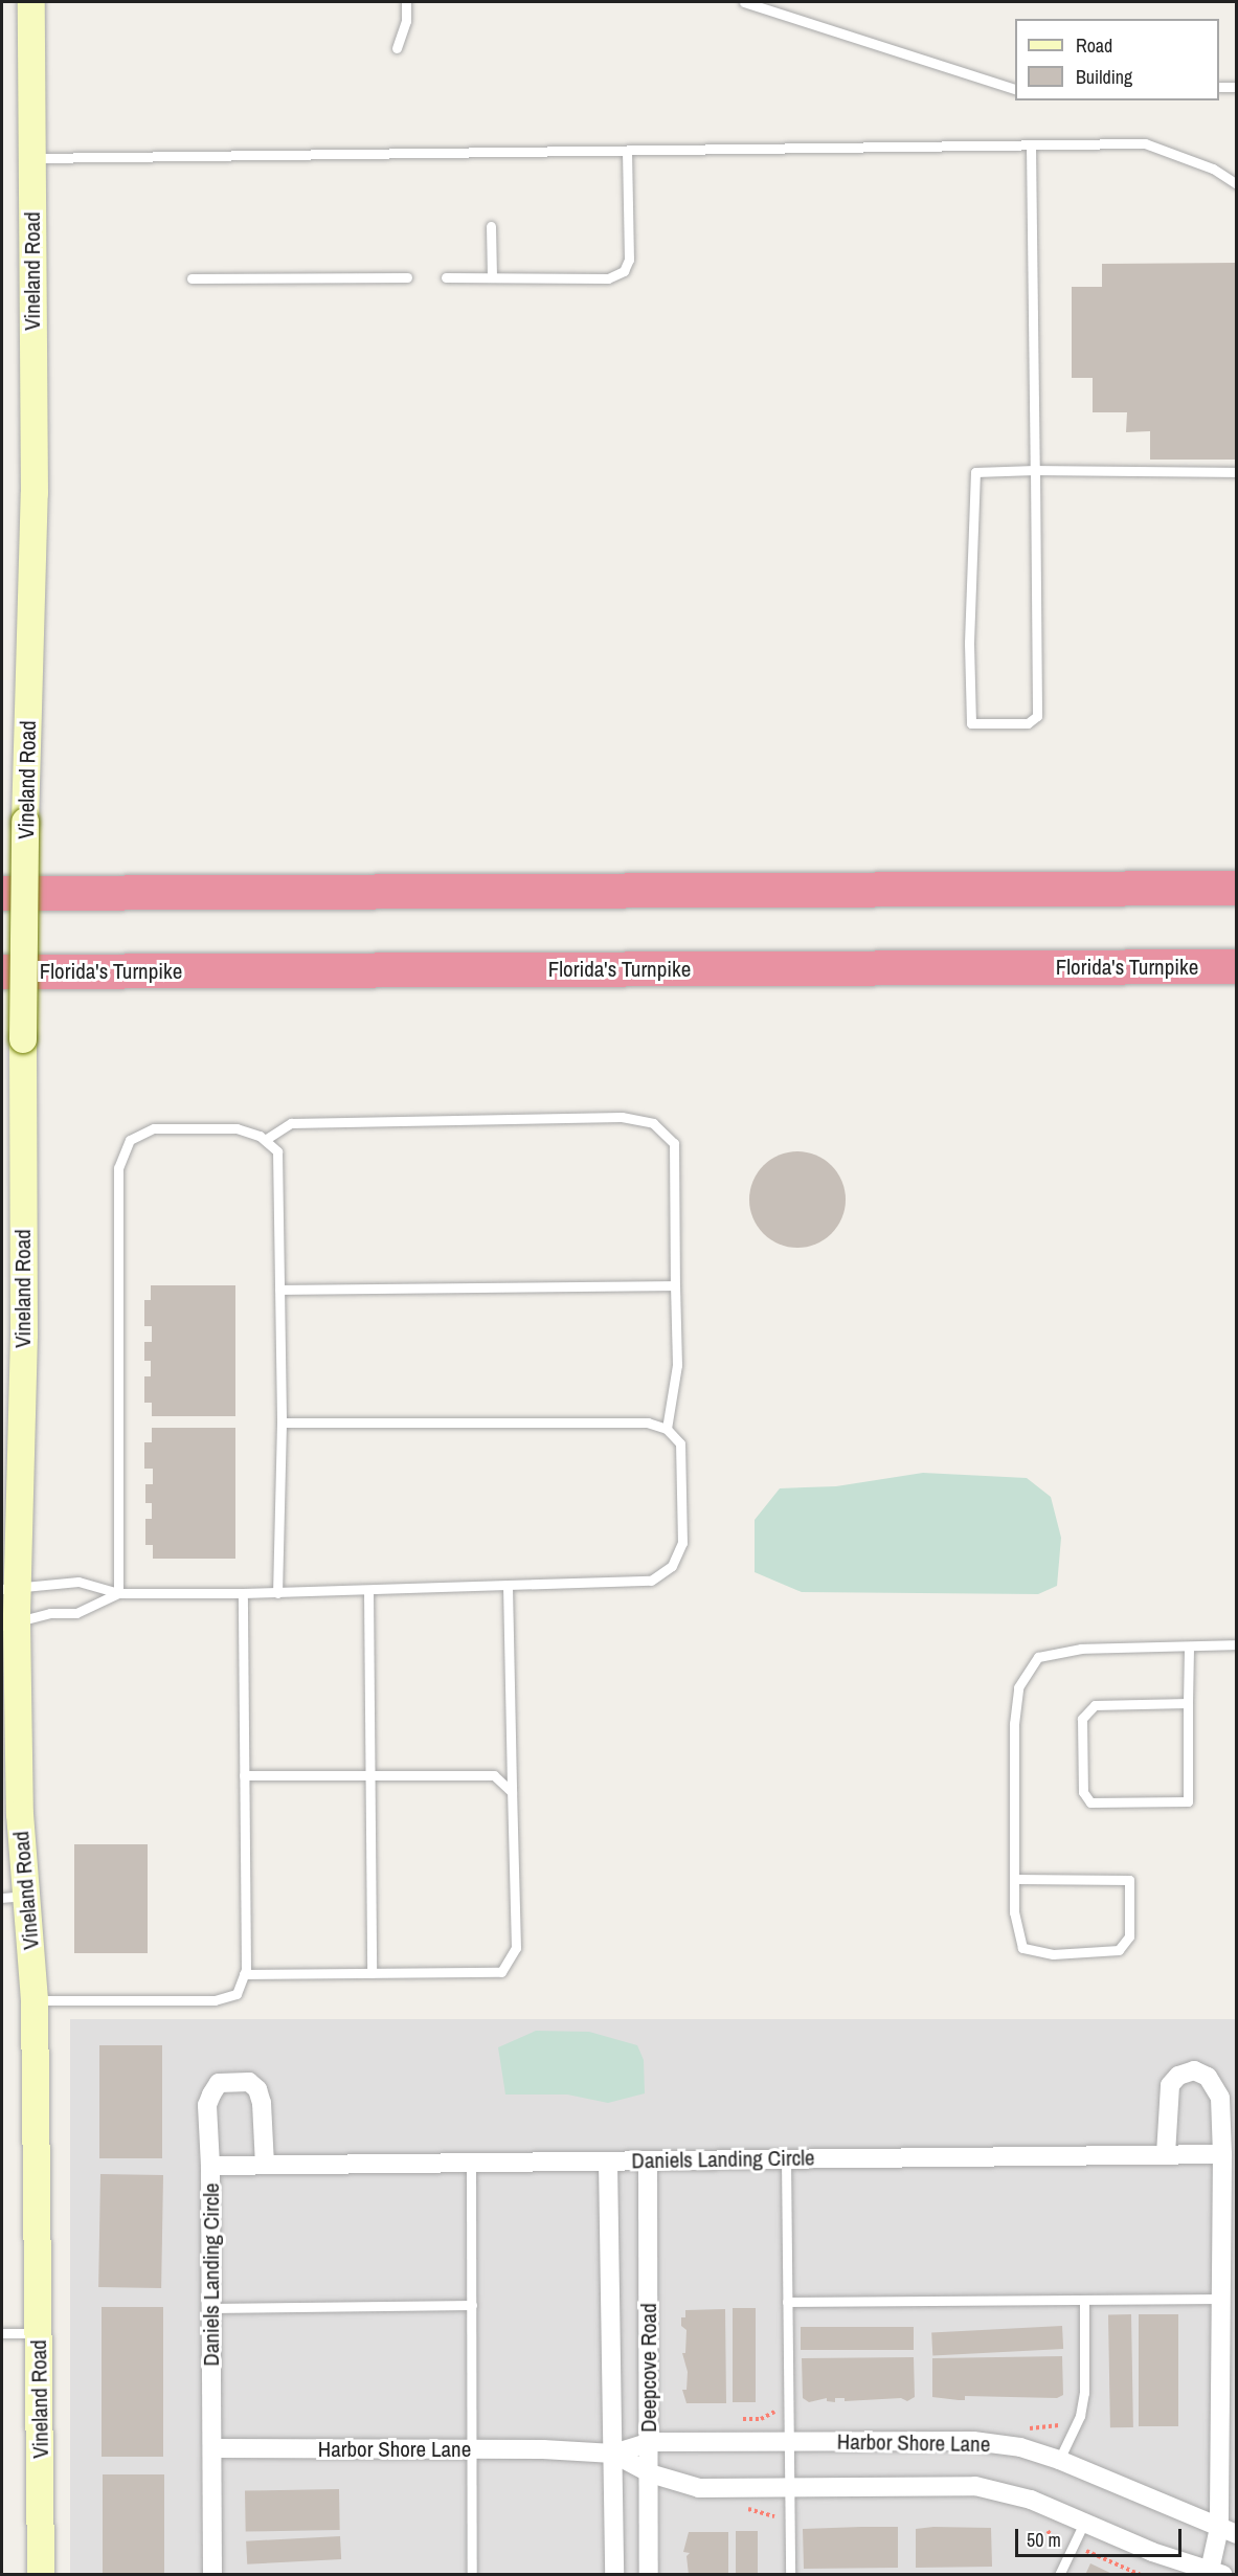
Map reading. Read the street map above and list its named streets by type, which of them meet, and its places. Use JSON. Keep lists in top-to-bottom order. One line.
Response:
{"streets":{"highway":["Florida's Turnpike"],"main road":["Vineland Road"],"street":["Daniels Landing Circle","Deepcove Road","Harbor Shore Lane"]},"crossings":[["Daniels Landing Circle","Deepcove Road"],["Daniels Landing Circle","Harbor Shore Lane"],["Deepcove Road","Harbor Shore Lane"]],"legend":["Road","Building"],"scale_bar":"50 m"}
